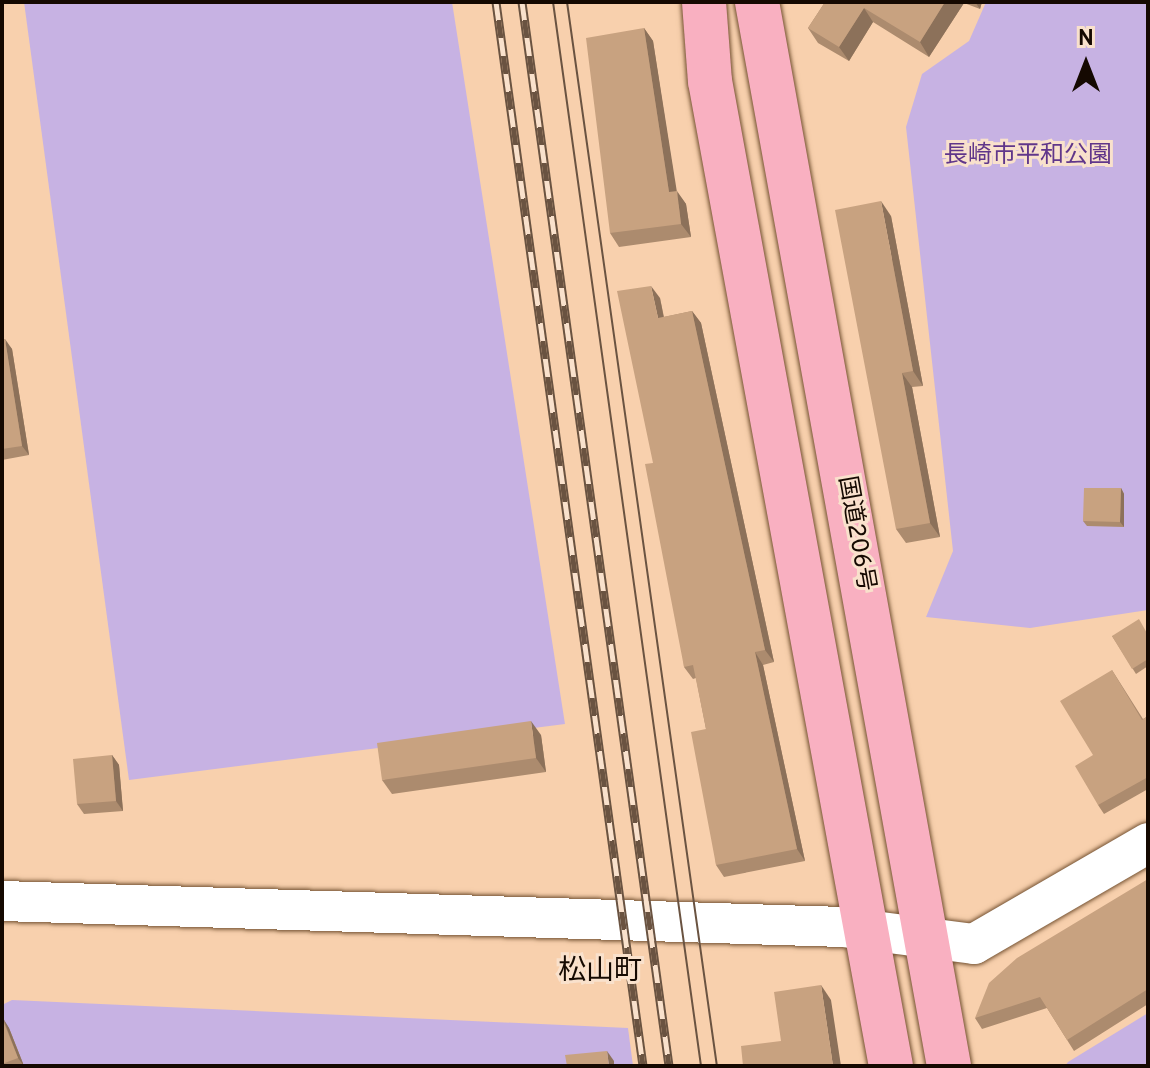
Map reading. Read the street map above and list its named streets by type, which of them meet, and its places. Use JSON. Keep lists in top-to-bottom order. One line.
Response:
{"streets":{"highway":["国道206号"]},"districts":["松山町"],"parks":["長崎市平和公園"],"north":"top"}
